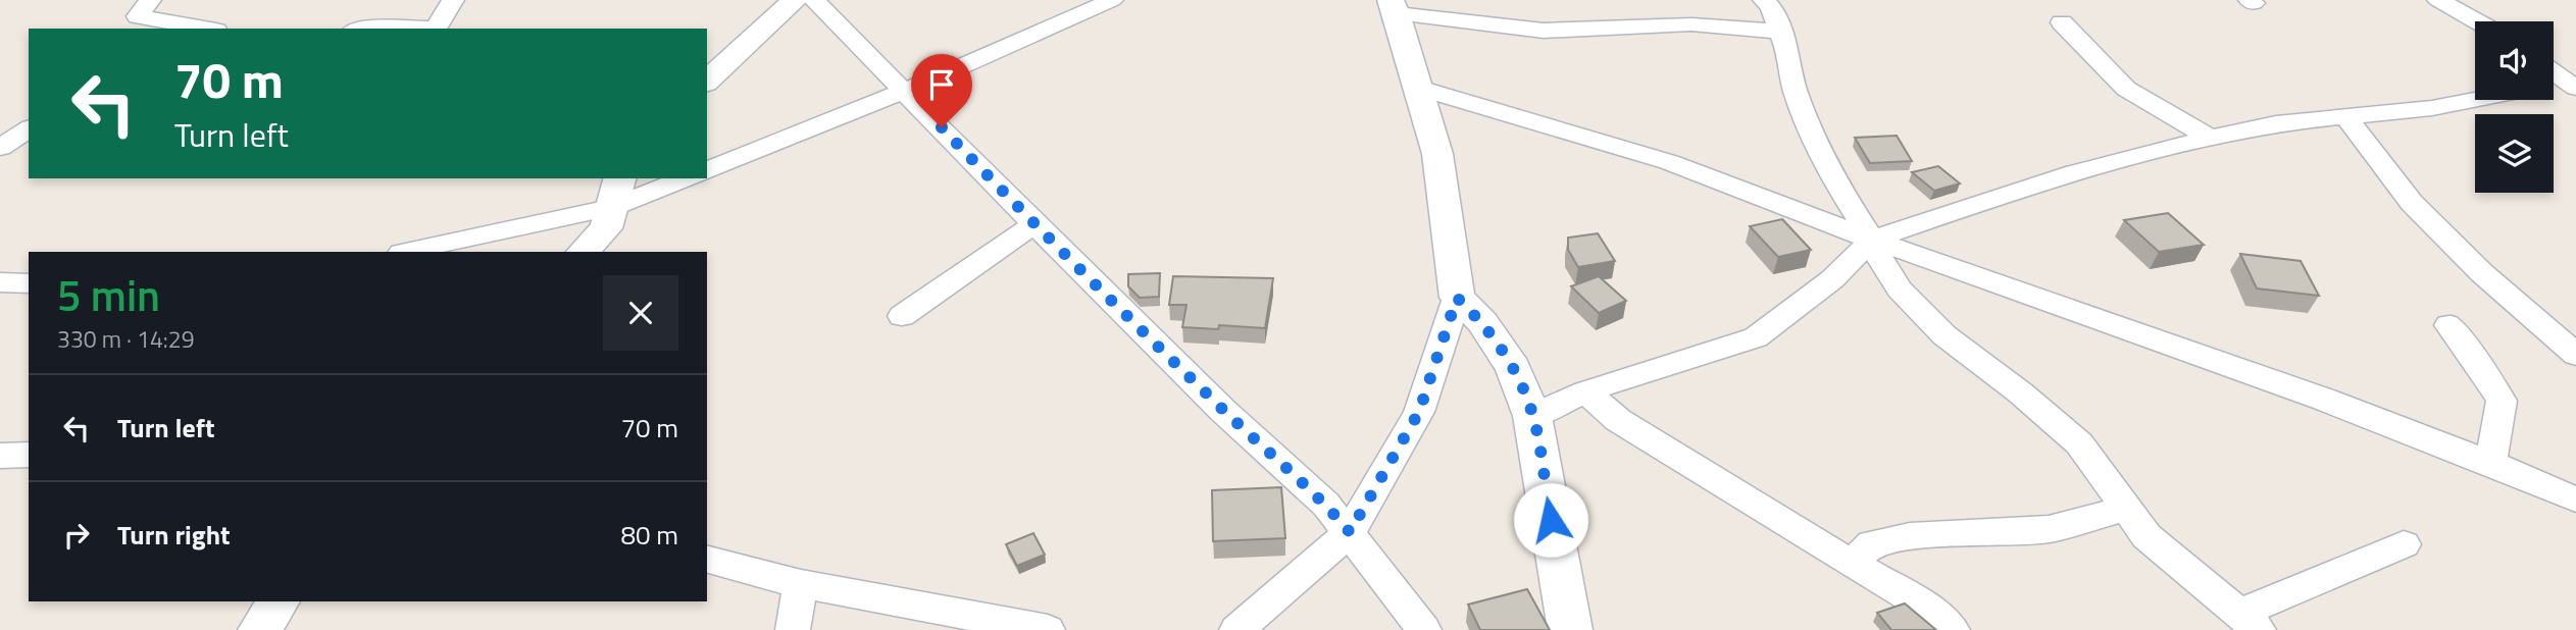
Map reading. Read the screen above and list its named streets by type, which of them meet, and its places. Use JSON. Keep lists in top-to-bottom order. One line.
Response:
{"page":{"turn":["70 m","Turn left"],"heading":["5 min","330 m · 14:29"],"list":[{"name":"Turn left","value":"70 m"},{"name":"Turn right","value":"80 m"}]}}
